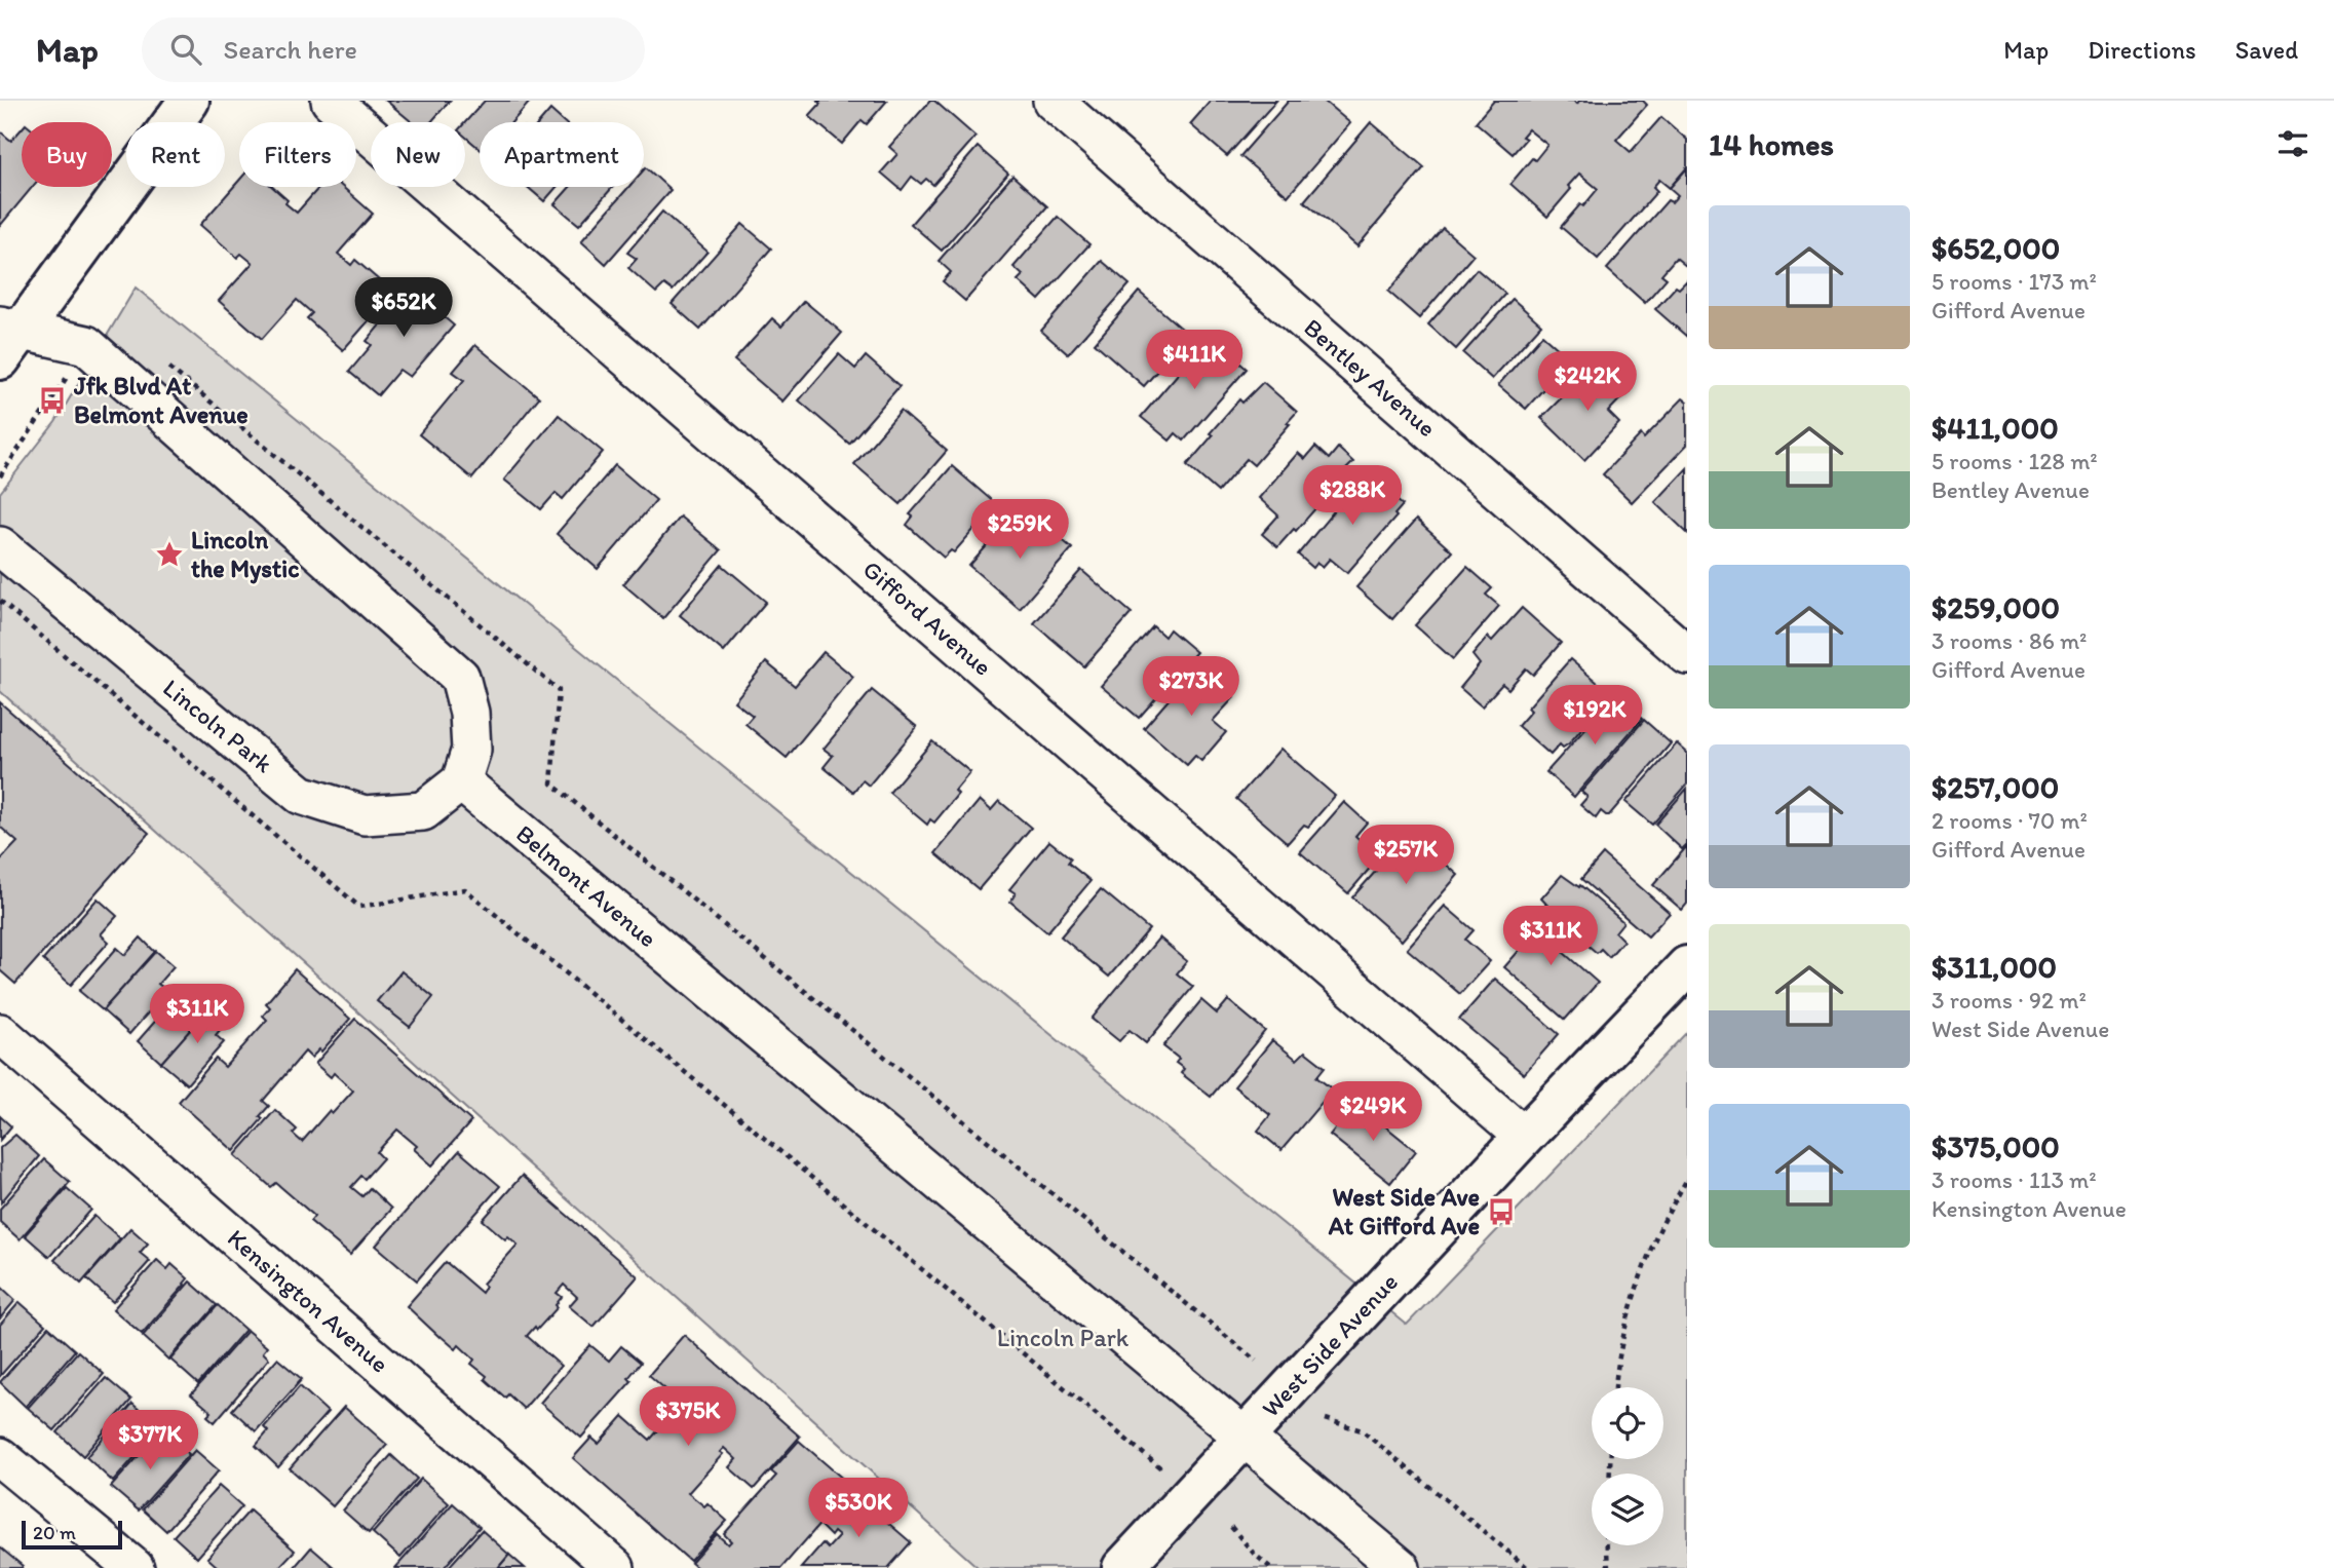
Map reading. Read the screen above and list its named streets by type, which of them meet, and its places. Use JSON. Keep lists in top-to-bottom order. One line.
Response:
{"streets":{"main road":["West Side Avenue"],"street":["Bentley Avenue","Gifford Avenue","Lincoln Park","Belmont Avenue","Kensington Avenue"]},"crossings":[["Gifford Avenue","West Side Avenue"],["Lincoln Park","Belmont Avenue"],["Belmont Avenue","West Side Avenue"]],"parks":["Lincoln Park"],"places":{"bus stop":["Jfk Blvd At Belmont Avenue","West Side Ave At Gifford Ave"],"place":["Lincoln the Mystic"]},"scale_bar":"20 m","page":{"header":"Map","search":"Search here","nav":["Map","Directions","Saved"],"heading":"14 homes","chip":["Buy","Rent","Filters","New","Apartment"],"list":[{"name":"$652,000","note":"5 rooms · 173 m² · Gifford Avenue"},{"name":"$411,000","note":"5 rooms · 128 m² · Bentley Avenue"},{"name":"$259,000","note":"3 rooms · 86 m² · Gifford Avenue"},{"name":"$257,000","note":"2 rooms · 70 m² · Gifford Avenue"},{"name":"$311,000","note":"3 rooms · 92 m² · West Side Avenue"},{"name":"$375,000","note":"3 rooms · 113 m² · Kensington Avenue"}],"price":["$652K","$411K","$242K","$288K","$259K","$273K","$192K","$257K","$311K","$311K","$249K","$375K","$377K","$530K"],"scale":"20 m"}}
